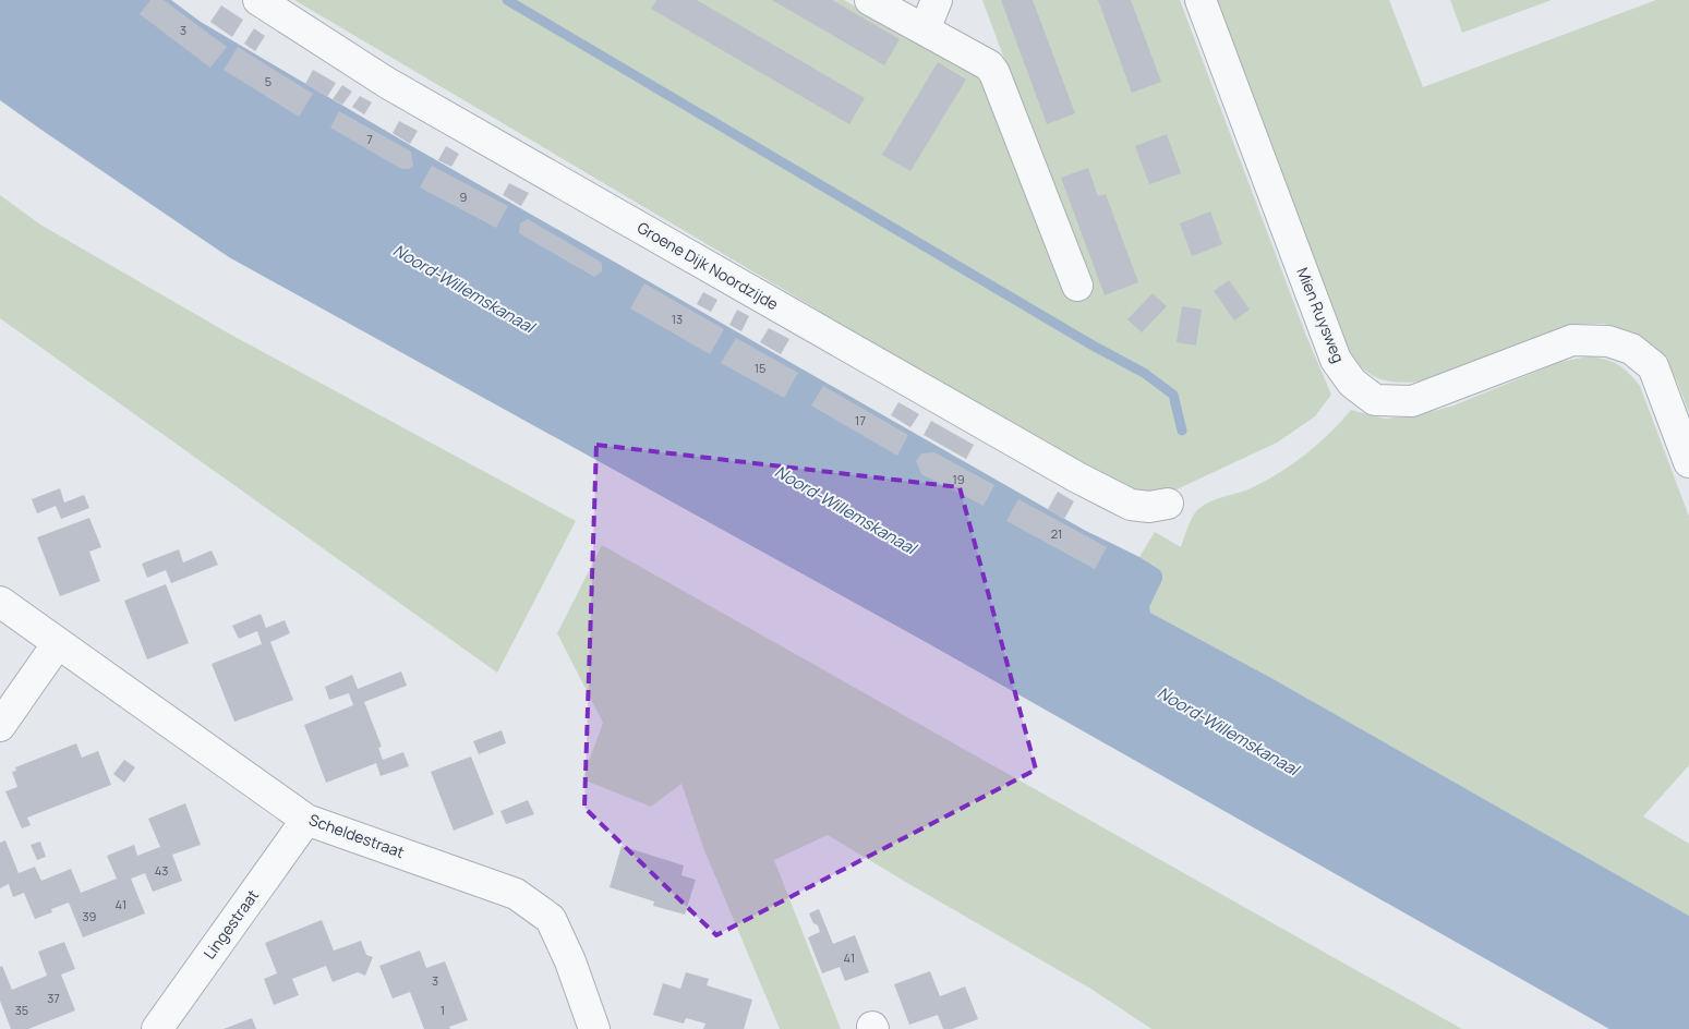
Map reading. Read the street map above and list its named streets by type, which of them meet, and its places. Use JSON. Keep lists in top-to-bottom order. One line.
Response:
{"streets":{"street":["Groene Dijk Noordzijde","Mien Ruysweg","Scheldestraat","Lingestraat"]},"crossings":[["Scheldestraat","Lingestraat"]],"water":["Noord-Willemskanaal"],"house_numbers":["3","5","7","9","13","15","17","19","21","43","41","39","41","3","37","35","1"]}
